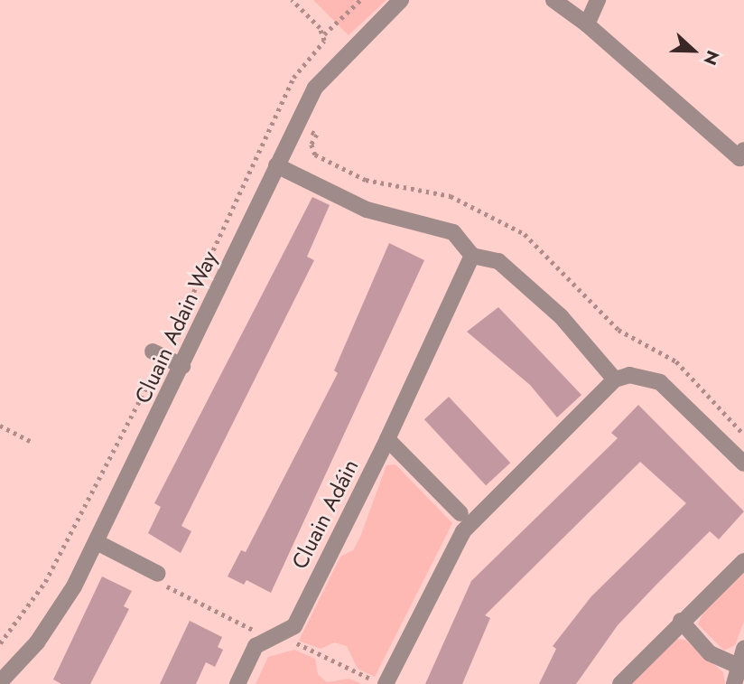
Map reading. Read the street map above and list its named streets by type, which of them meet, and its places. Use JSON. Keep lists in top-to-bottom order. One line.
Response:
{"streets":{"street":["Cluain Adain Way","Cluain Adáin"]},"north":"right"}
